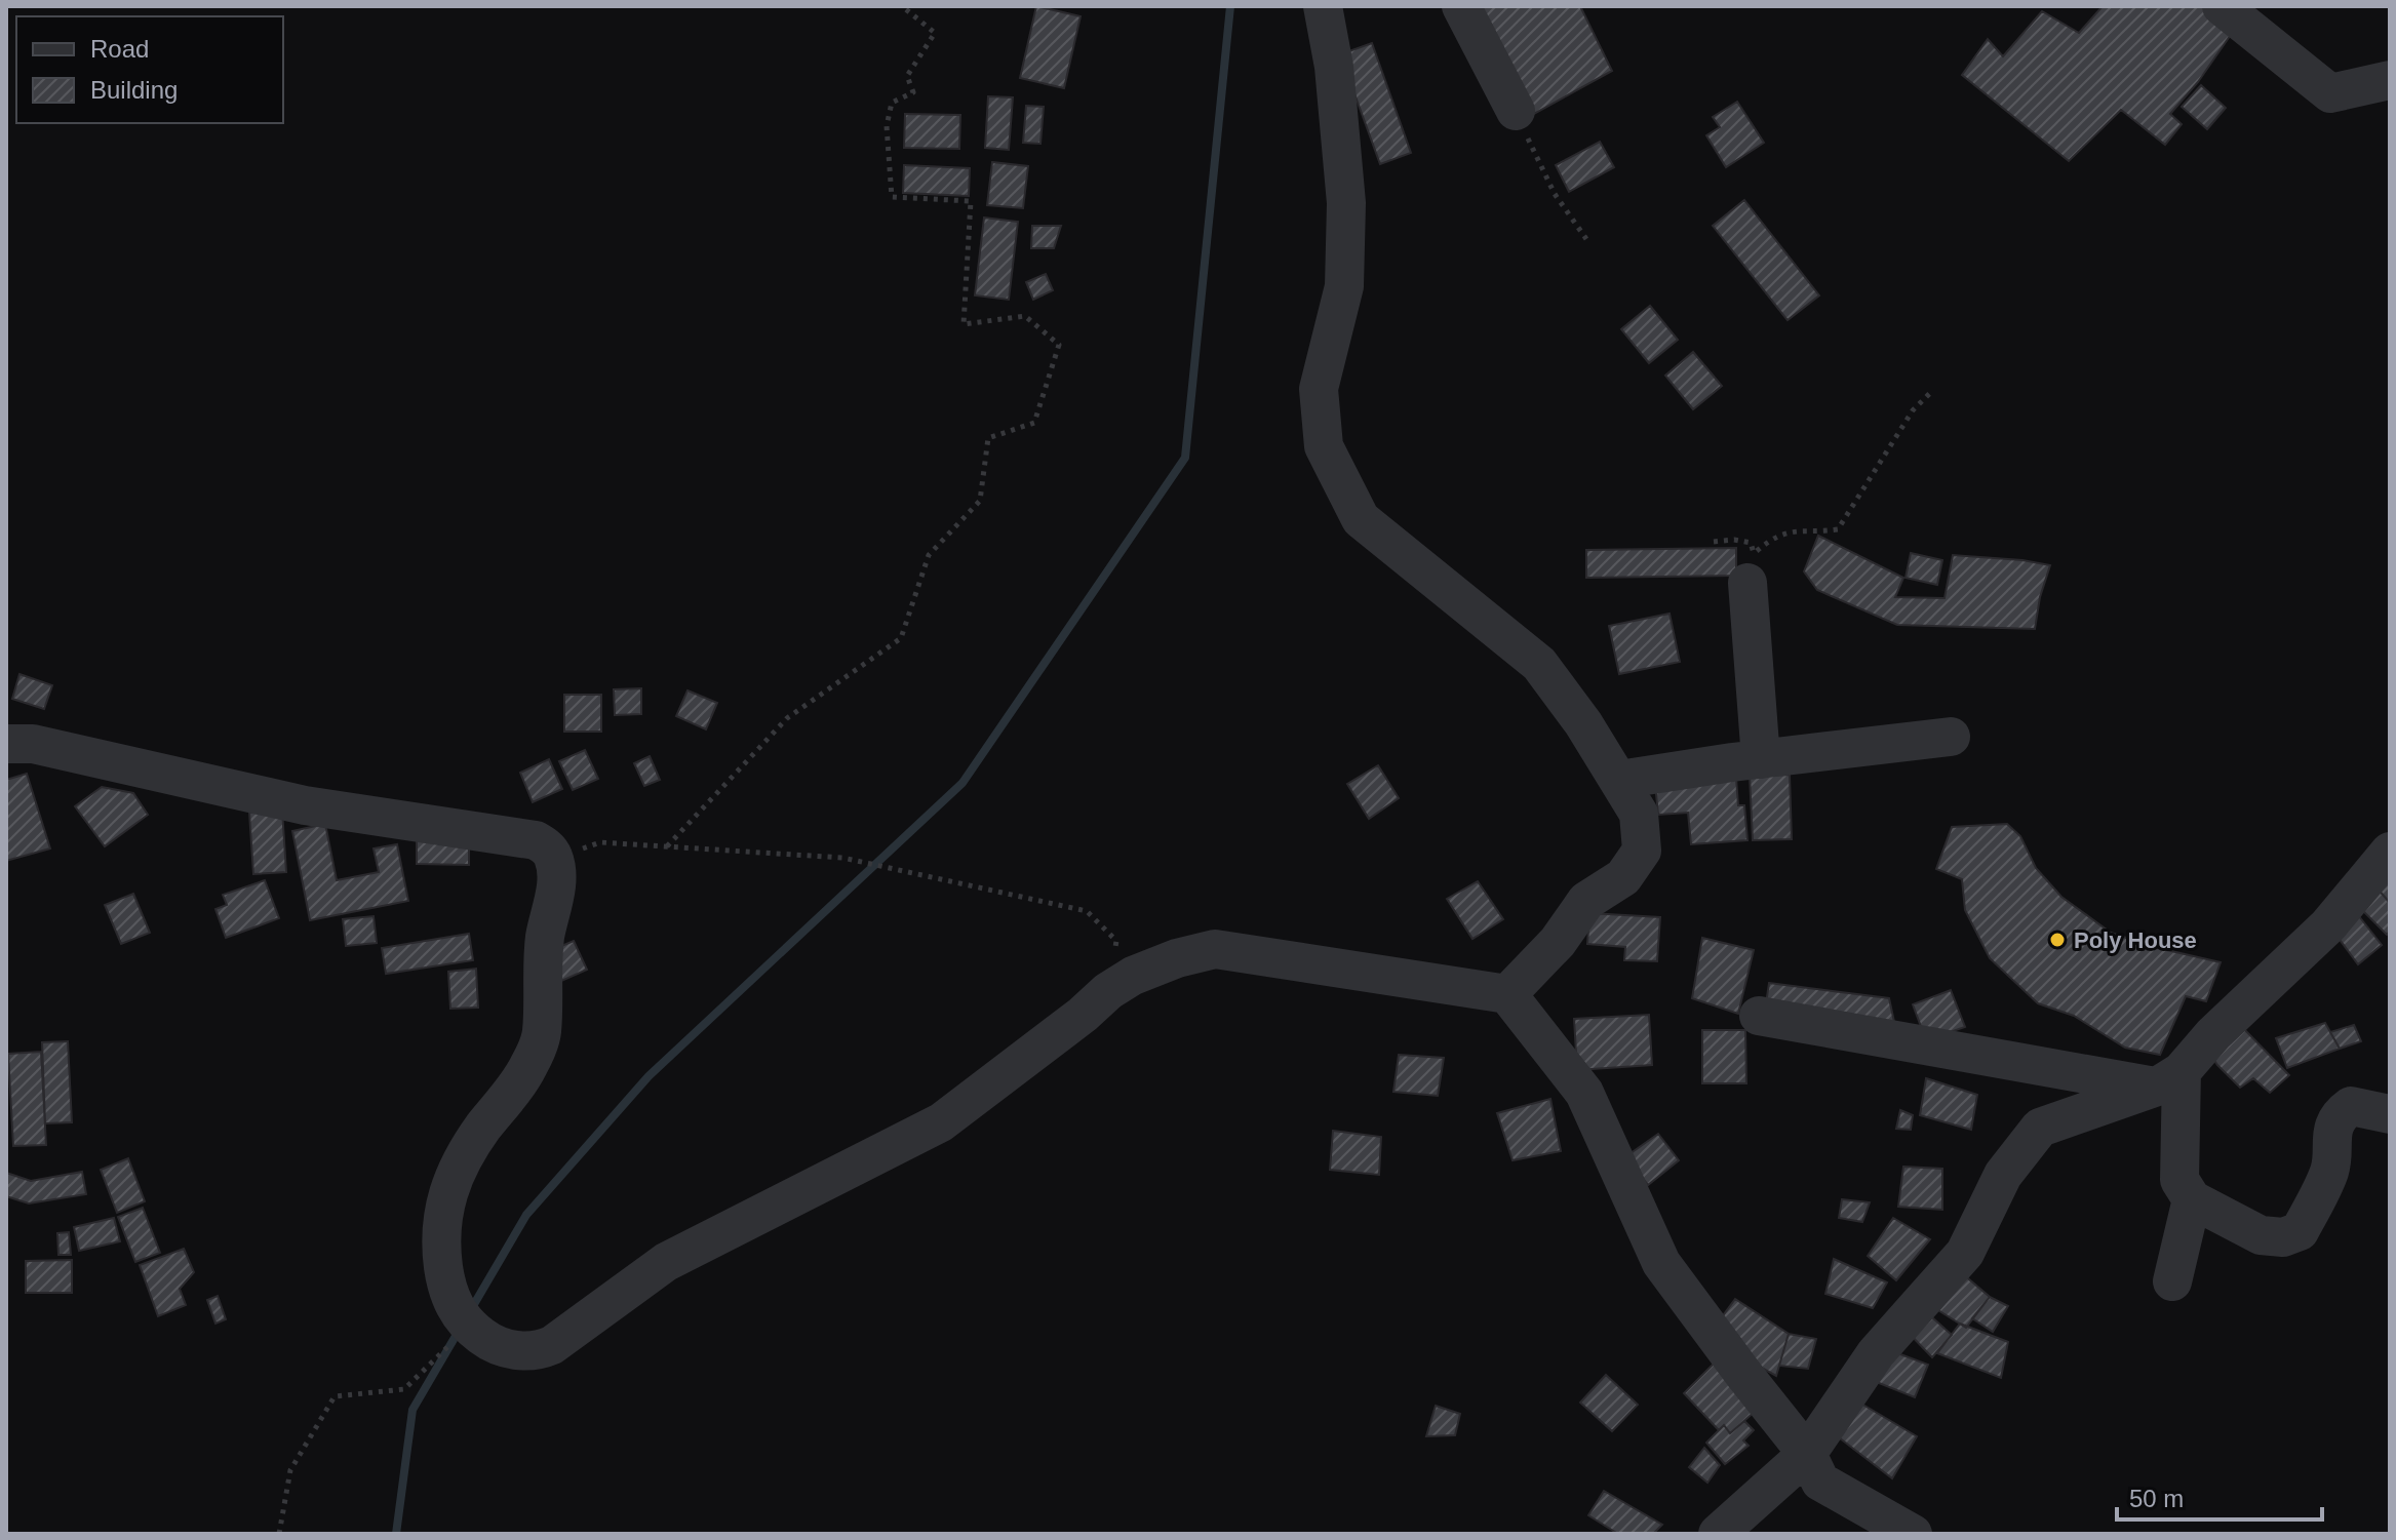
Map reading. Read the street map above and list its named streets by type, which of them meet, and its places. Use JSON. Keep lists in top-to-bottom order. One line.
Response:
{"places":["Poly House"],"legend":["Road","Building"],"scale_bar":"50 m"}
